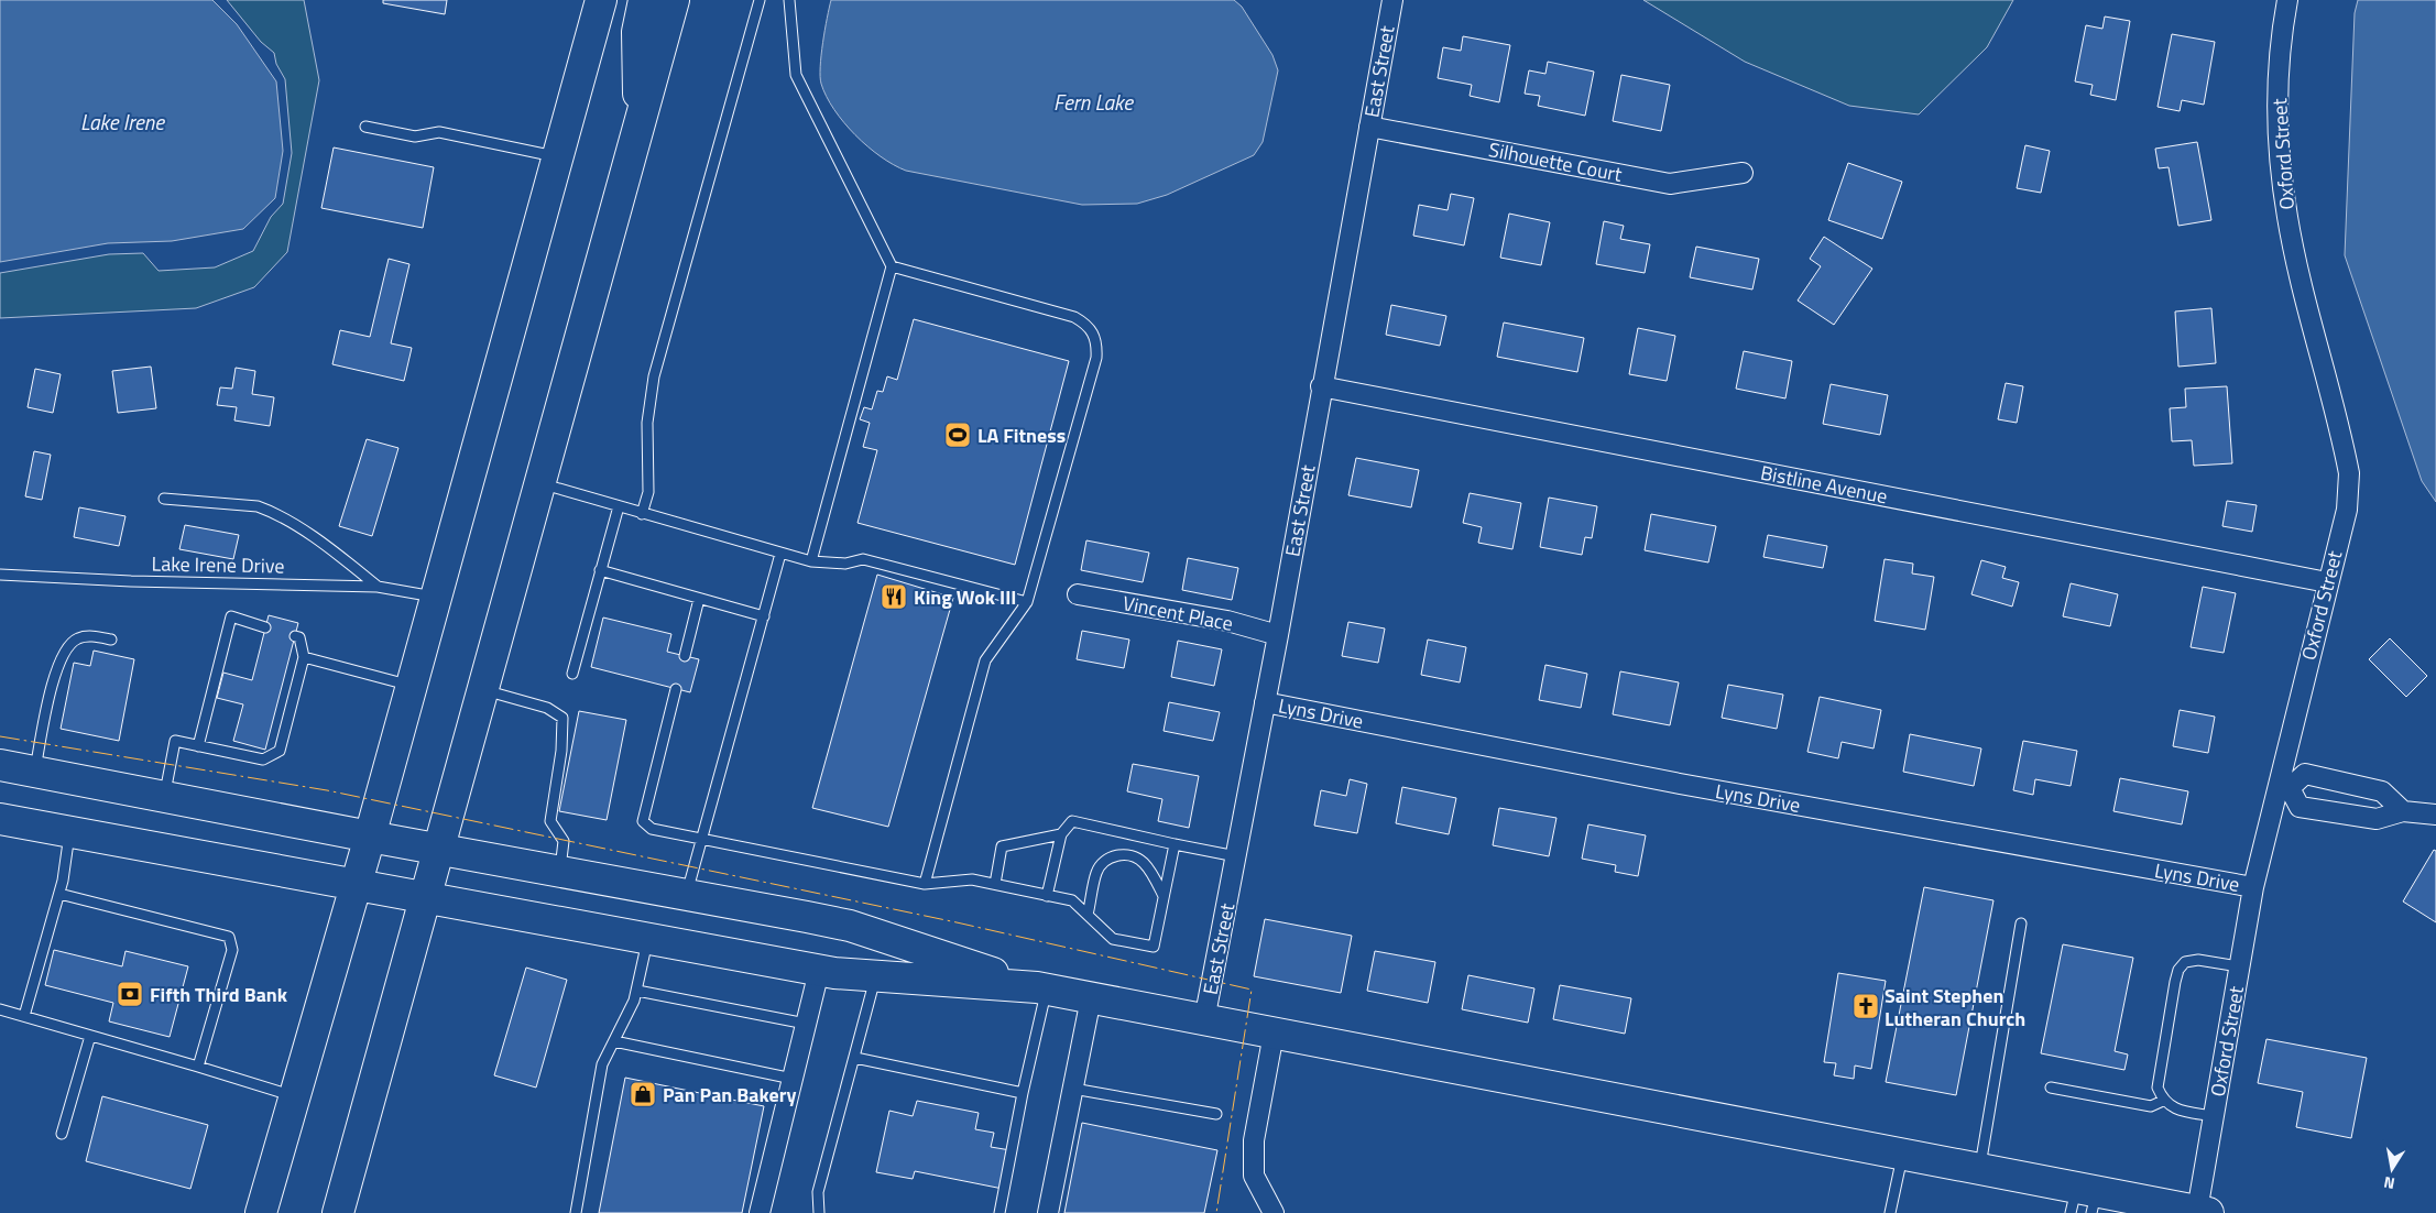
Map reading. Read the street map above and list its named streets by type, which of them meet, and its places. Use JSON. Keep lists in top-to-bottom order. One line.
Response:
{"streets":{"street":["East Street","Oxford Street","Silhouette Court","Bistline Avenue","Vincent Place","Lyns Drive"],"lane":["Lake Irene Drive"]},"crossings":[["East Street","Silhouette Court"],["East Street","Bistline Avenue"],["East Street","Vincent Place"],["East Street","Lyns Drive"],["Oxford Street","Bistline Avenue"],["Oxford Street","Lyns Drive"]],"water":["Fern Lake","Lake Irene"],"places":{"sports":["LA Fitness"],"restaurant":["King Wok III"],"bank":["Fifth Third Bank"],"church":["Saint Stephen Lutheran Church"],"shop":["Pan Pan Bakery"]},"north":"bottom"}
